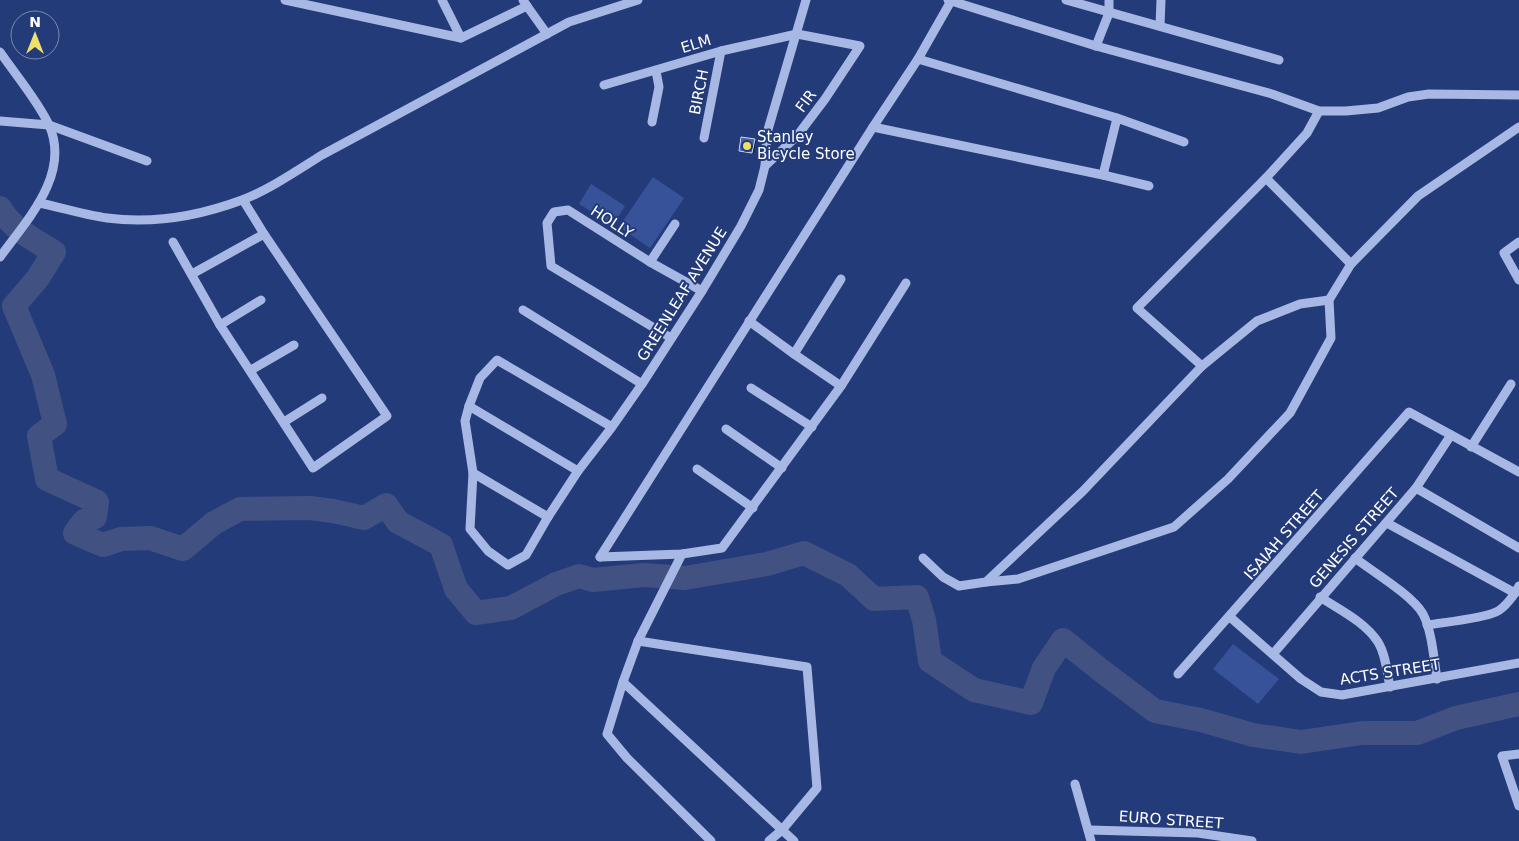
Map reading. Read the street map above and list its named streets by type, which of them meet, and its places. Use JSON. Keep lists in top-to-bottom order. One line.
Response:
{"streets":{"street":["ELM","BIRCH","FIR","HOLLY","GREENLEAF AVENUE","ISAIAH STREET","GENESIS STREET","ACTS STREET","EURO STREET"]},"crossings":[["ELM","BIRCH"],["ELM","FIR"],["ELM","GREENLEAF AVENUE"],["FIR","GREENLEAF AVENUE"],["HOLLY","GREENLEAF AVENUE"],["ISAIAH STREET","GENESIS STREET"],["ISAIAH STREET","ACTS STREET"],["GENESIS STREET","ACTS STREET"]],"places":["Stanley Bicycle Store"],"north":"top"}
